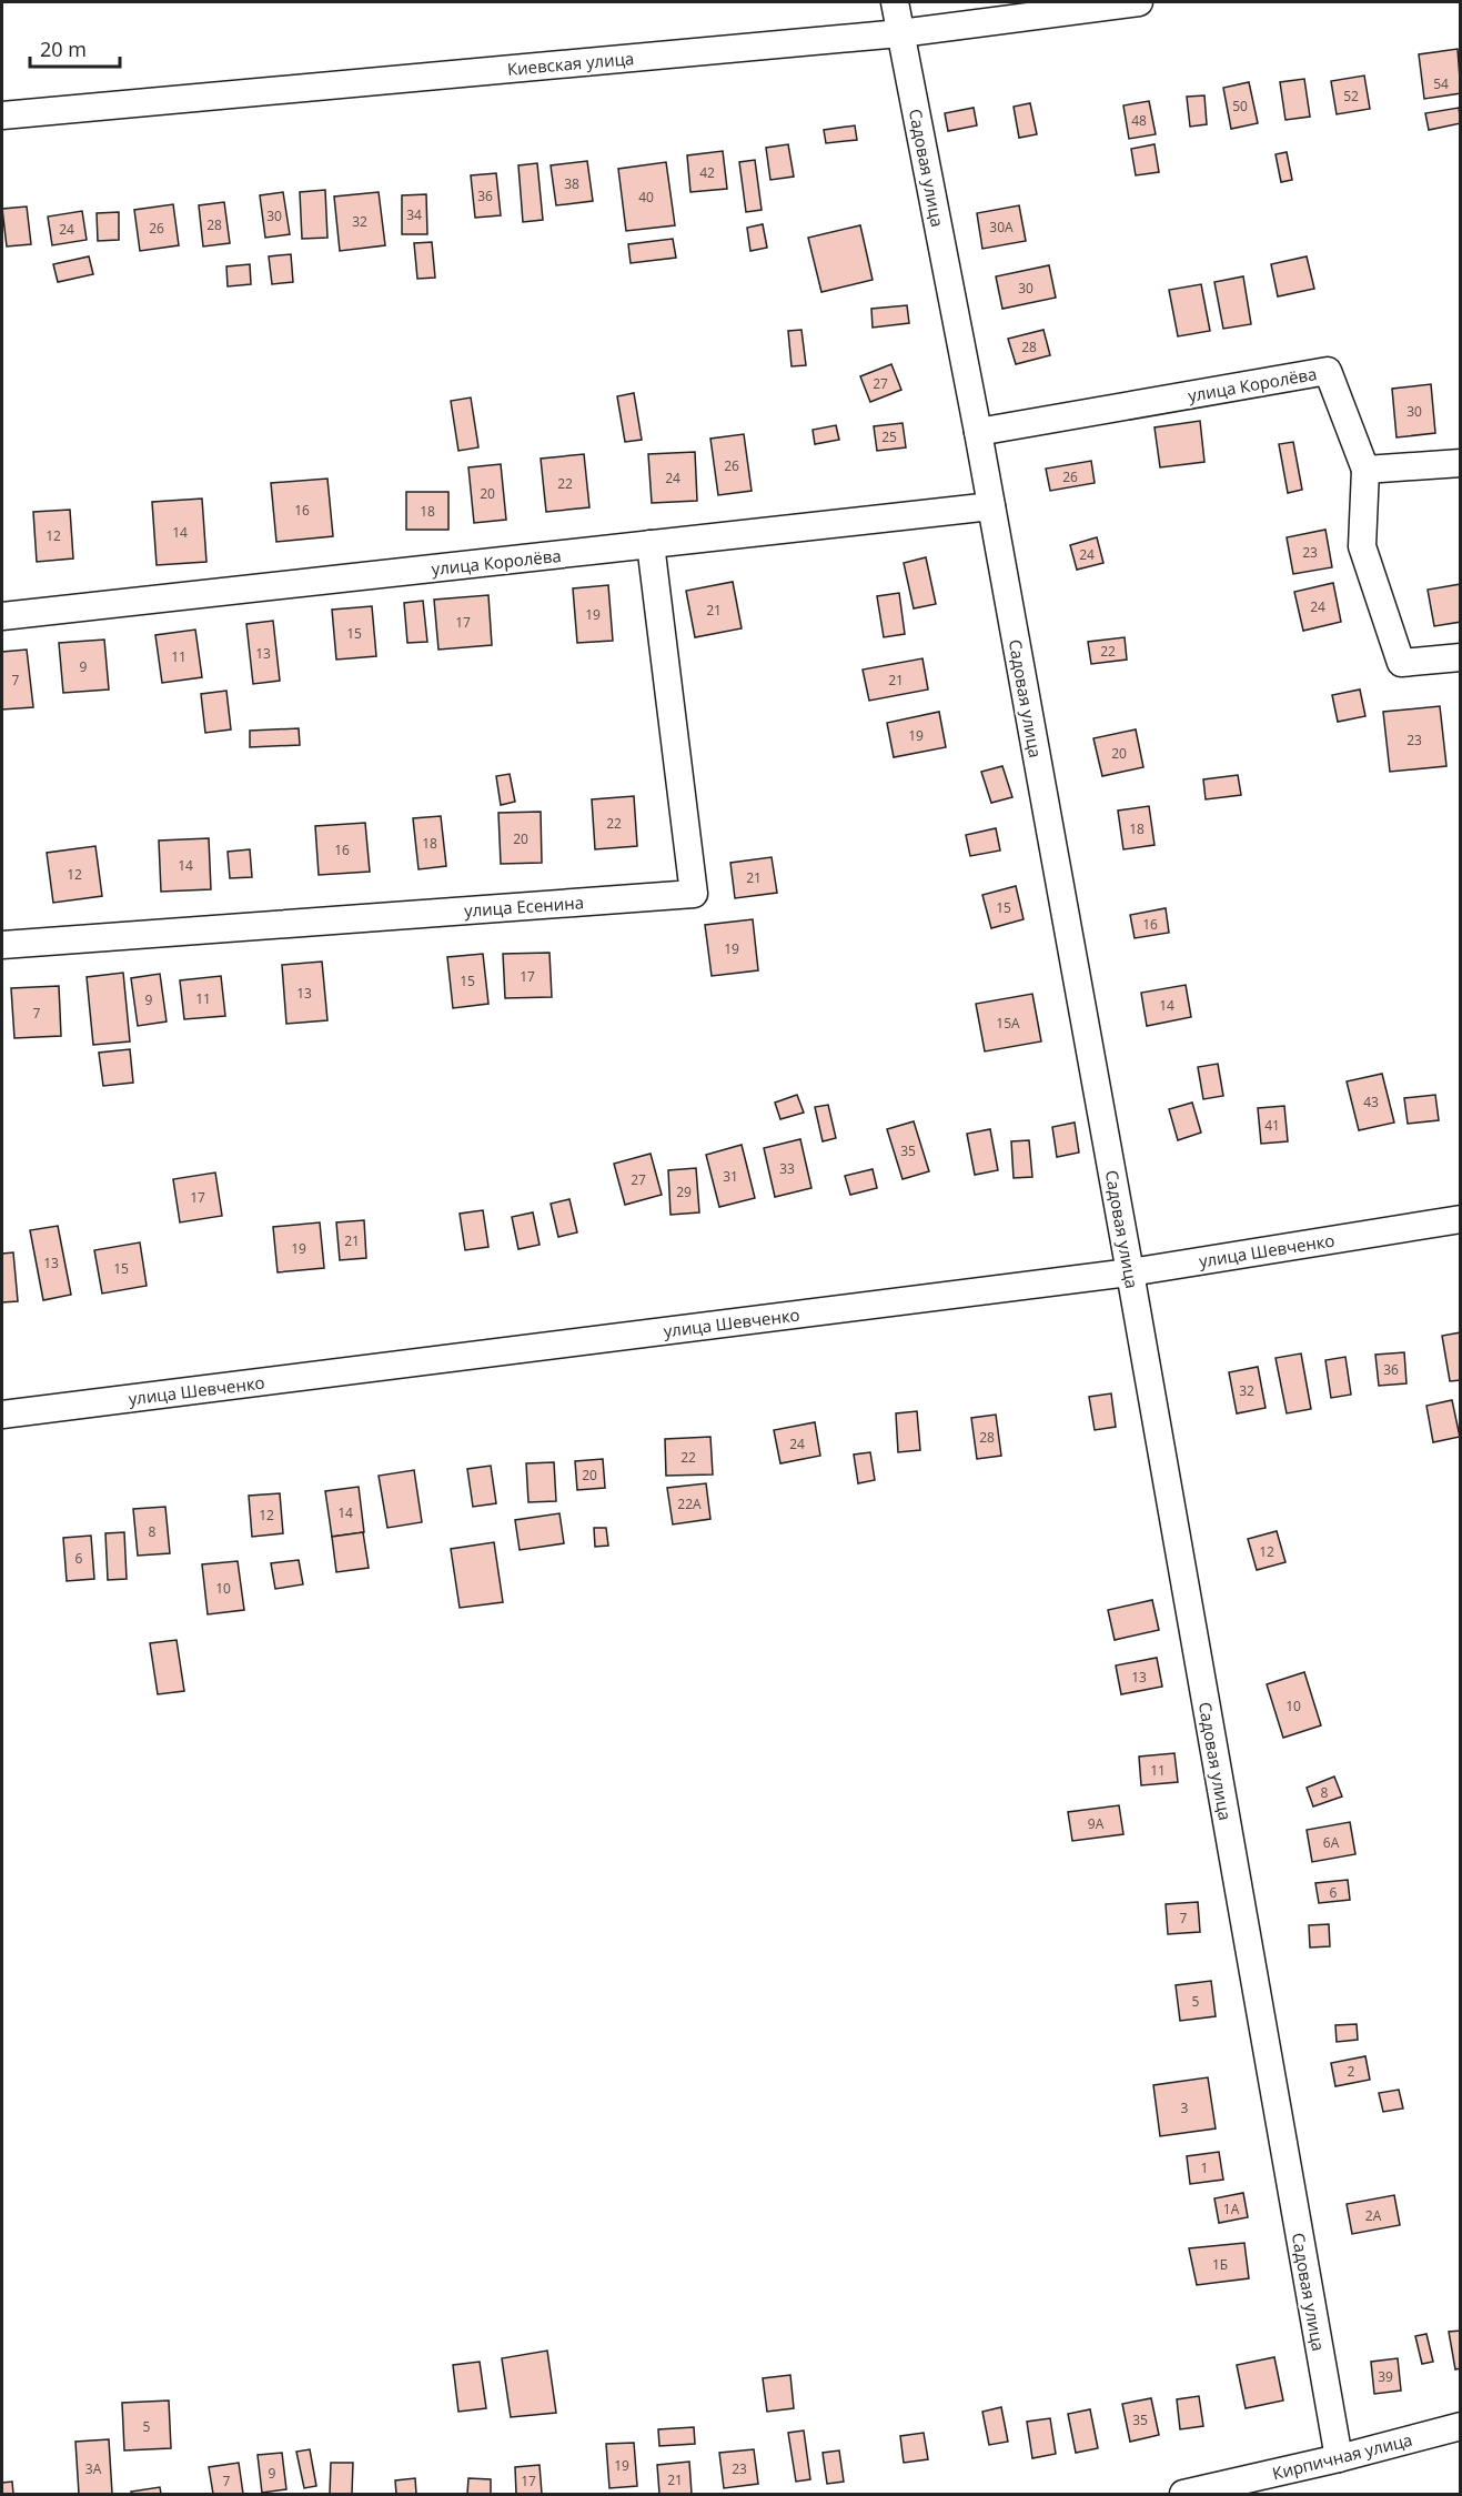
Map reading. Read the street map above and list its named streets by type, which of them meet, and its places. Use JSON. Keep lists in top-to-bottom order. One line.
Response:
{"streets":{"street":["Киевская улица","Садовая улица","улица Королёва","улица Есенина","улица Шевченко","Кирпичная улица"]},"crossings":[["Киевская улица","Садовая улица"],["Садовая улица","улица Королёва"],["Садовая улица","улица Шевченко"],["Садовая улица","Кирпичная улица"],["улица Королёва","улица Есенина"]],"house_numbers":["54","52","50","48","42","38","36","40","34","30","32","28","30А","26","24","30","28","27","30","25","26","26","24","22","20","16","18","14","12","23","24","24","21","19","17","15","22","13","11","9","7","21","19","23","20","22","18","20","18","16","14","12","21","15","16","19","17","15","13","11","9","14","7","15А","43","41","35","33","31","27","29","17","21","19","13","15","36","32","28","24","22","20","22А","14","12","8","12","6","10","13","10","11","8","9А","6А","6","7","5","2","3","1","1А","2А","1Б","39","35","5","19","3А","23","9","21","7","17"],"scale_bar":"20 m"}
